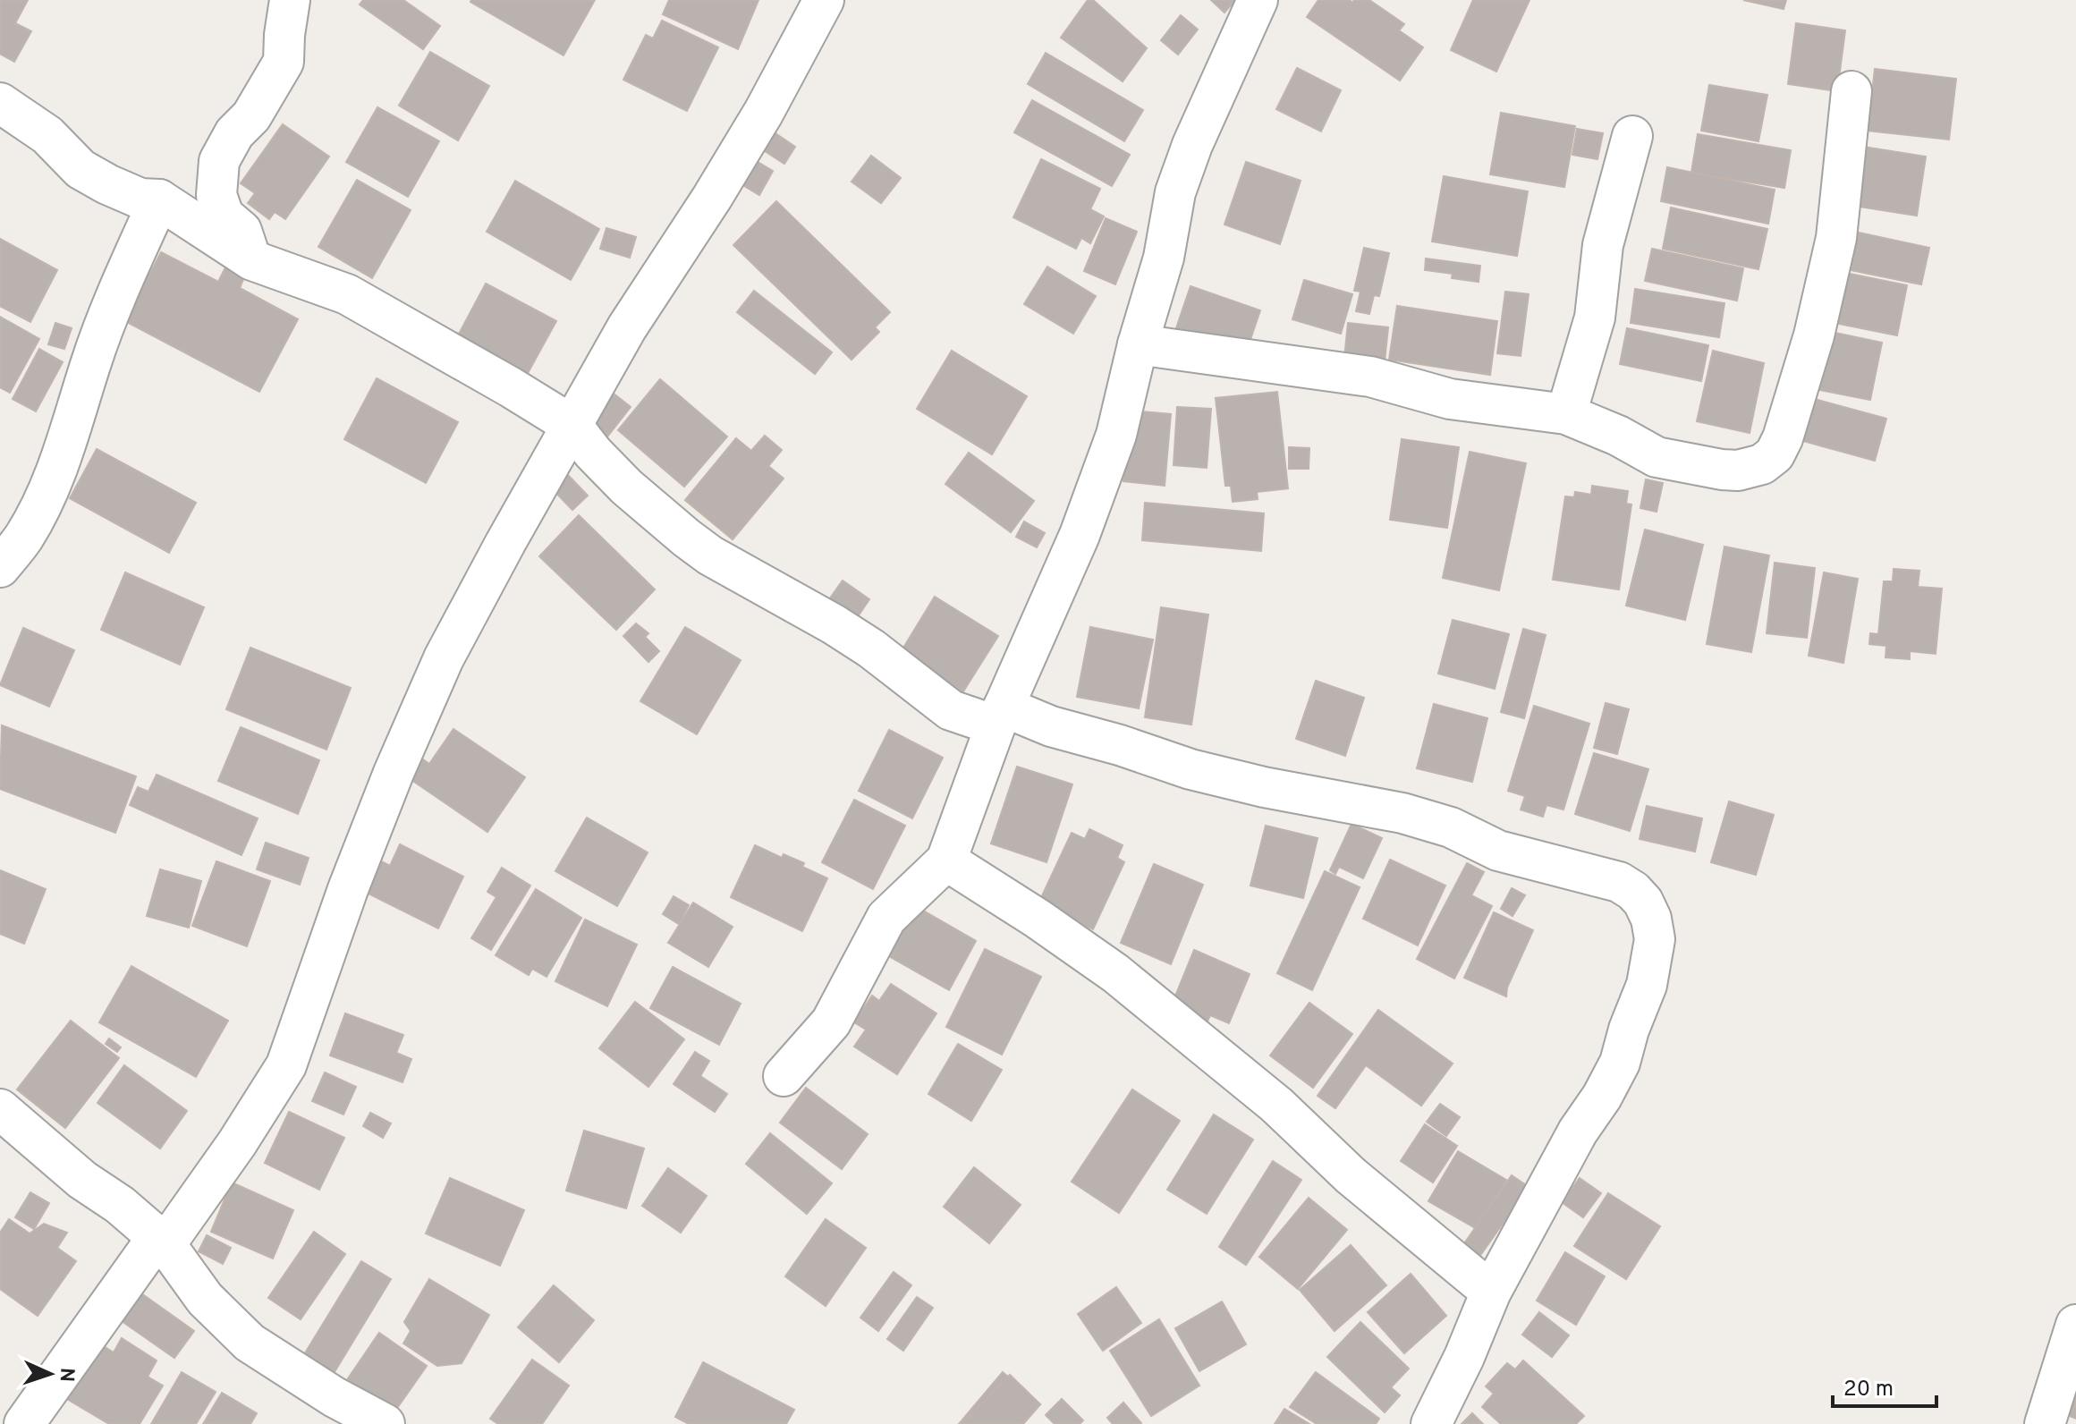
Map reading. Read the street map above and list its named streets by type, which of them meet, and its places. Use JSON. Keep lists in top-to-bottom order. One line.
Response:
{"scale_bar":"20 m","north":"right"}
